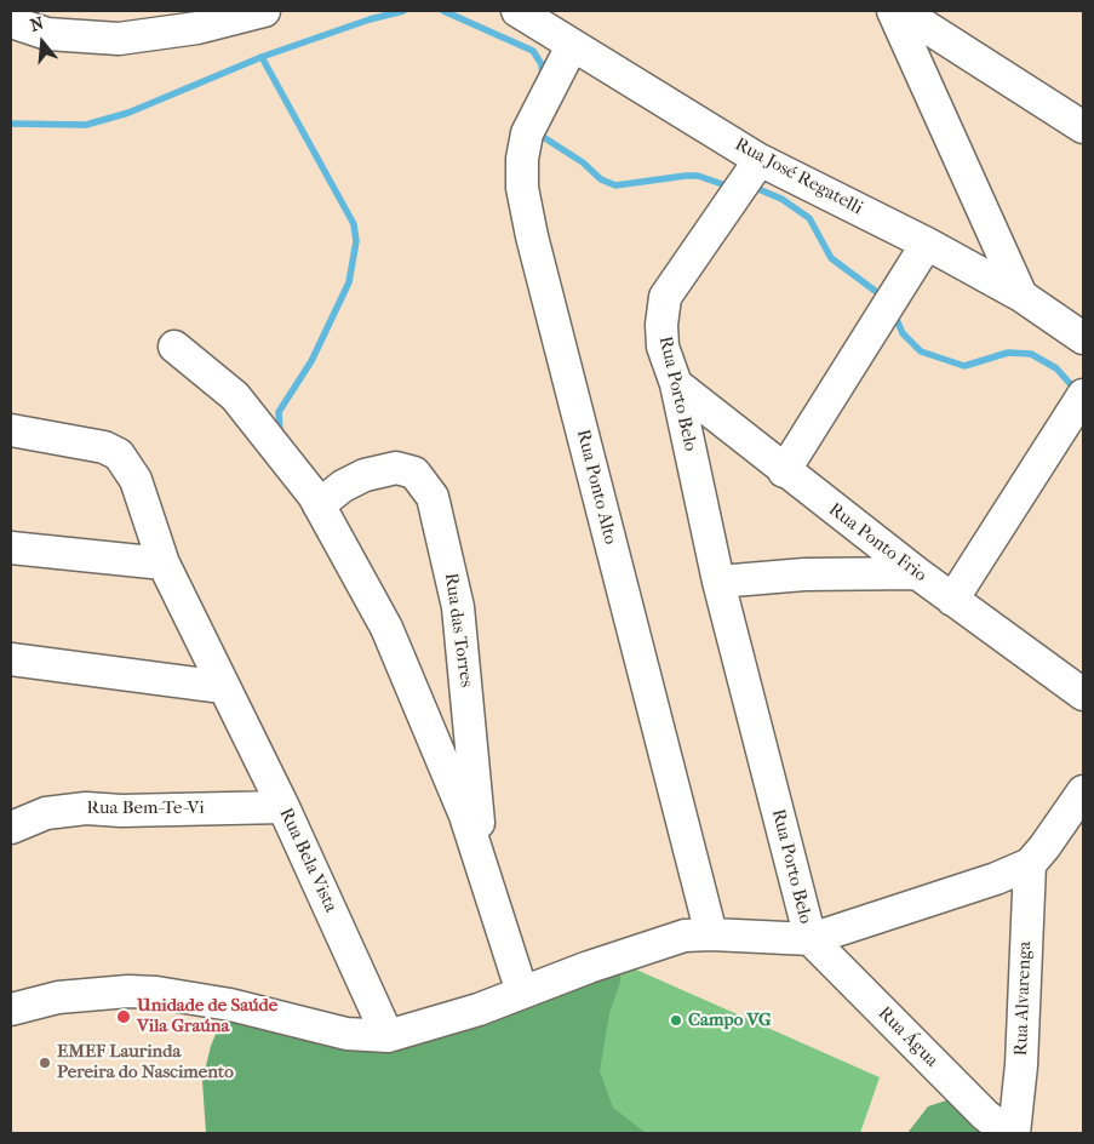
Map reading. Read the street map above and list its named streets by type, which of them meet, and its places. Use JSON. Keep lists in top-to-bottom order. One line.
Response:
{"streets":{"street":["Rua José Regatelli","Rua Porto Belo","Rua Ponto Alto","Rua Ponto Frio","Rua das Torres","Rua Bem-Te-Vi","Rua Bela Vista","Rua Alvarenga","Rua Água"]},"crossings":[["Rua José Regatelli","Rua Porto Belo"],["Rua José Regatelli","Rua Ponto Alto"],["Rua Porto Belo","Rua Ponto Frio"],["Rua Porto Belo","Rua Água"],["Rua Bem-Te-Vi","Rua Bela Vista"]],"places":["Unidade de Saúde Vila Graúna","Campo VG","EMEF Laurinda Pereira do Nascimento"],"north":"top"}
